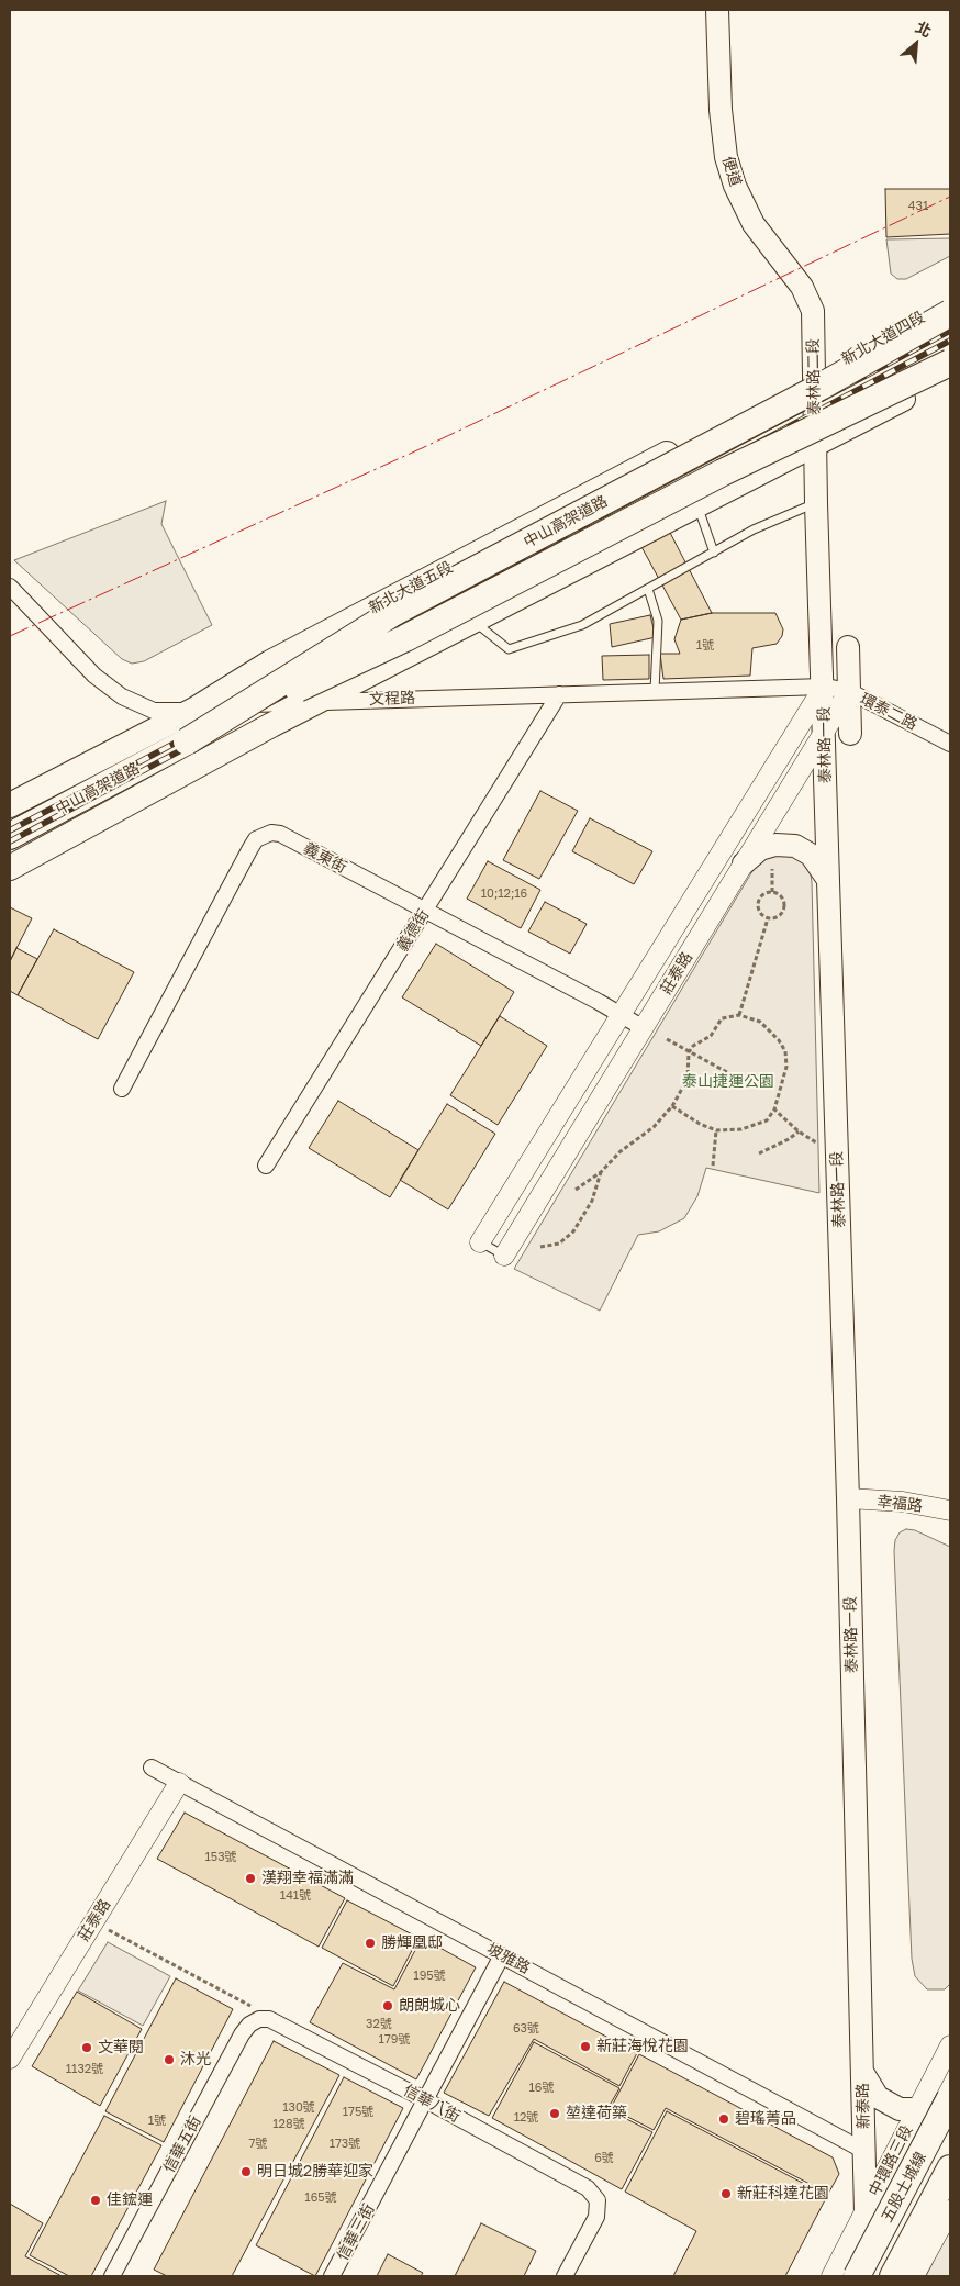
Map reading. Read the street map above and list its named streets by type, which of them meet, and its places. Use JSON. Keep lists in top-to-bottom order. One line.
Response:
{"streets":{"highway":["中山高架道路","五股土城線"],"main road":["便道","新北大道四段","泰林路二段","新北大道五段","泰林路一段","新泰路"],"street":["文程路","環泰二路","義東街","義德街","莊泰路","幸福路","坡雅路","信華八街","信華五街","中環路三段","信華三街"]},"crossings":[["便道","泰林路二段"],["新北大道四段","泰林路二段"],["新北大道四段","新北大道五段"],["泰林路二段","新北大道五段"],["泰林路二段","泰林路一段"],["新北大道五段","文程路"],["文程路","環泰二路"],["文程路","泰林路一段"],["文程路","義德街"],["文程路","莊泰路"],["環泰二路","泰林路一段"],["環泰二路","莊泰路"],["泰林路一段","莊泰路"],["泰林路一段","幸福路"],["泰林路一段","新泰路"],["義東街","義德街"],["義東街","莊泰路"],["莊泰路","坡雅路"],["坡雅路","新泰路"],["坡雅路","信華三街"],["信華八街","信華五街"],["信華八街","信華三街"],["新泰路","中環路三段"]],"parks":["泰山捷運公園"],"places":["漢翔幸福滿滿","勝輝凰邸","朗朗城心","新莊海悅花園","文華閱","沐光","堃達荷築","碧瑤菁品","明日城2勝華迎家","新莊科達花園","佳鋐運"],"house_numbers":["431","1號","10;12;16","153號","141號","195號","32號","63號","179號","1132號","16號","130號","175號","12號","1號","128號","7號","173號","6號","165號"],"north":"top right"}
